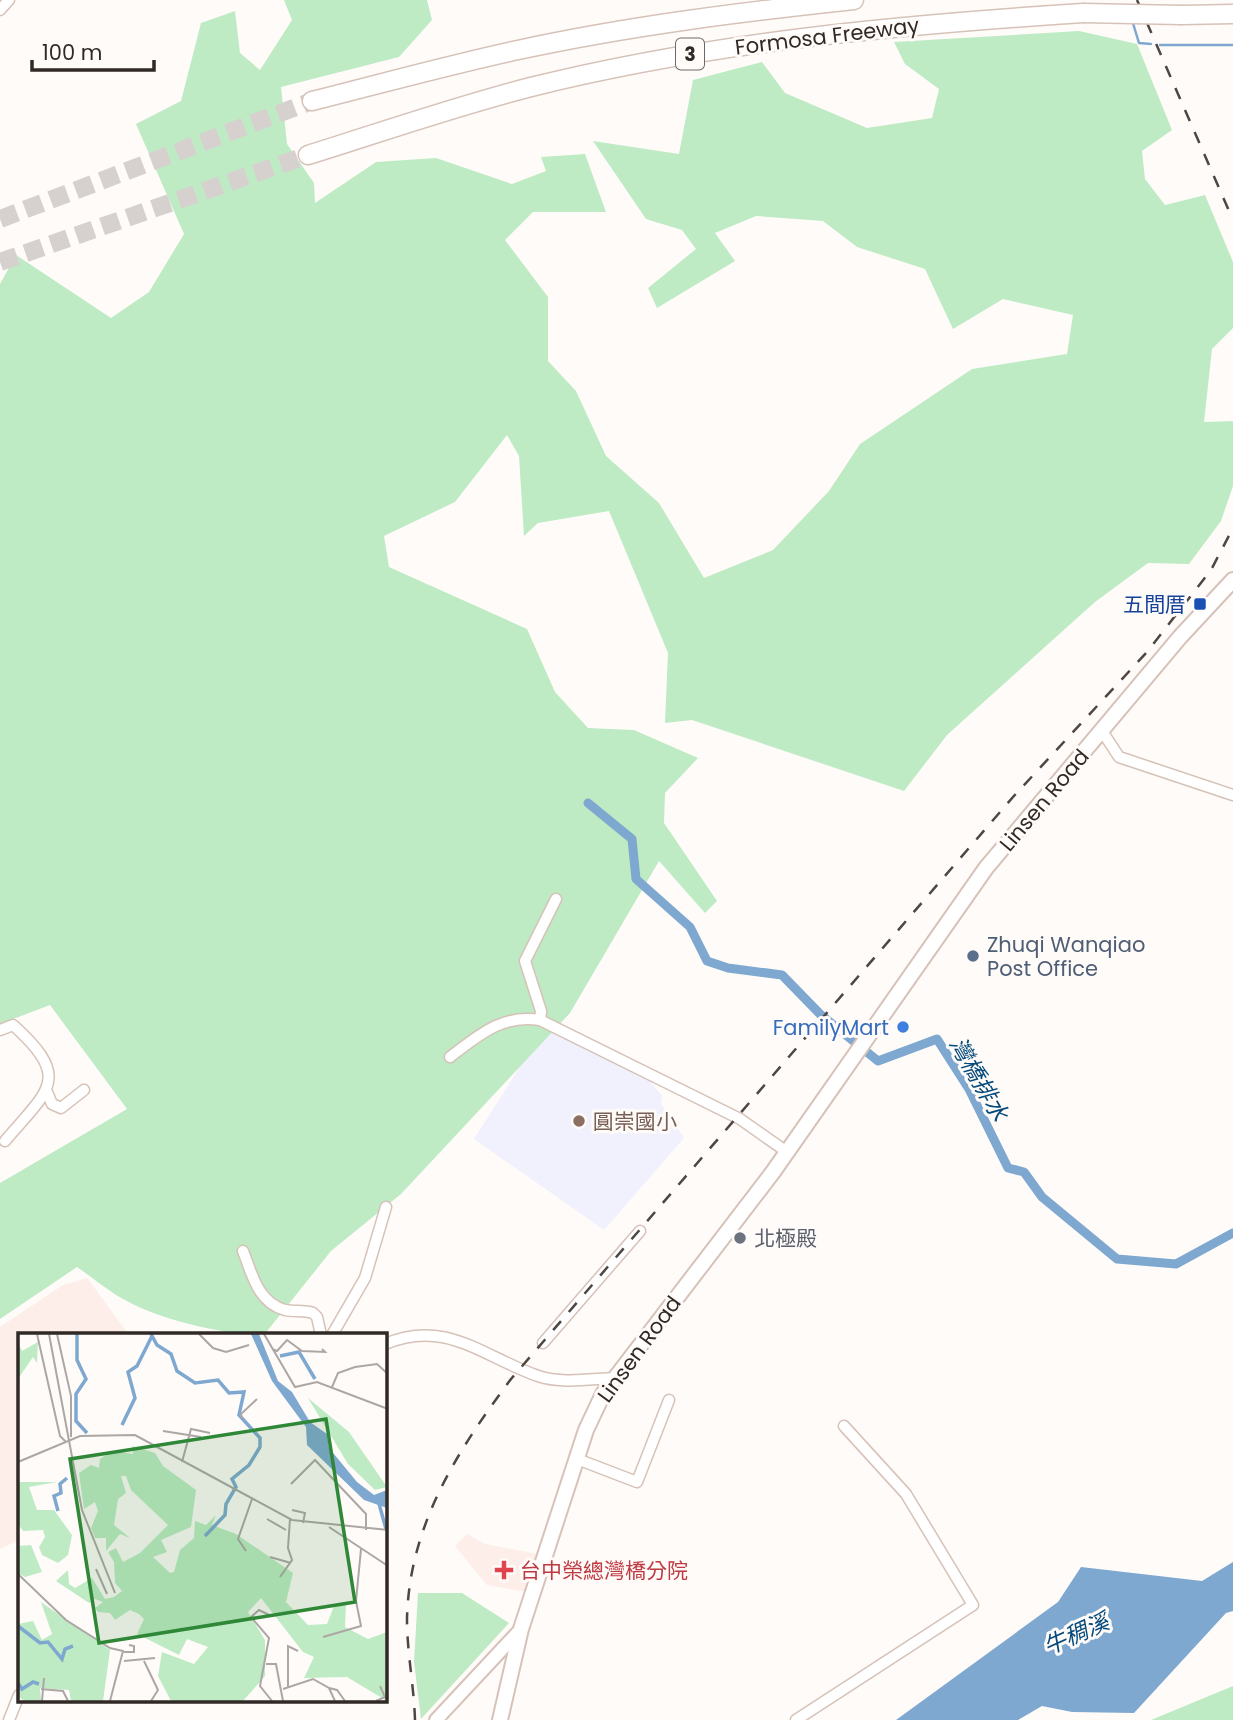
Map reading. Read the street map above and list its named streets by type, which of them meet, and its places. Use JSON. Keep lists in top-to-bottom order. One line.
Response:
{"streets":{"highway":["Formosa Freeway","3"],"main road":["Linsen Road"]},"water":["灣橋排水","牛稠溪"],"places":{"transit":["五間厝"],"other":["Zhuqi Wanqiao Post Office","FamilyMart","圓崇國小","北極殿"],"health":["台中榮總灣橋分院"]},"scale_bar":"100 m"}
